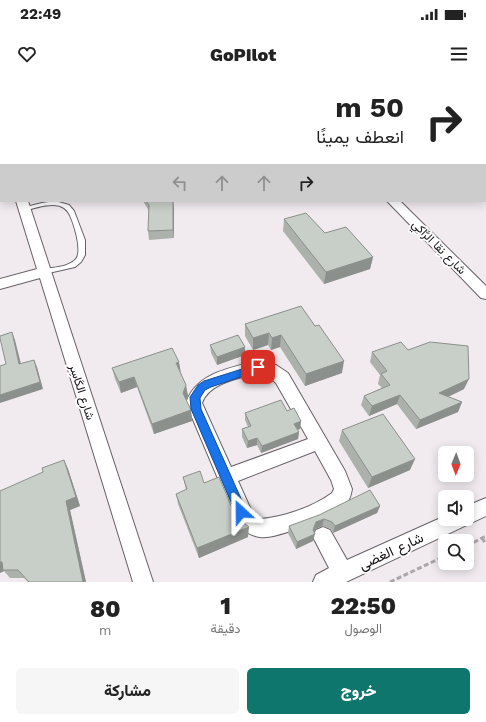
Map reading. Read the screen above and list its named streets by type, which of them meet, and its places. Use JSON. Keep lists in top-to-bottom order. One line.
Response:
{"streets":{"street":["شارع نِقا الرَّاكِي","شارع الكَاسِر","شارع الغضى"]},"north":"bottom","page":{"status":"22:49","header":"GoPilot","turn":["50 m","انعطف يمينًا"],"eta":["22:50","الوصول","1","دقيقة","80","m"],"buttons":["خروج","مشاركة"]}}
